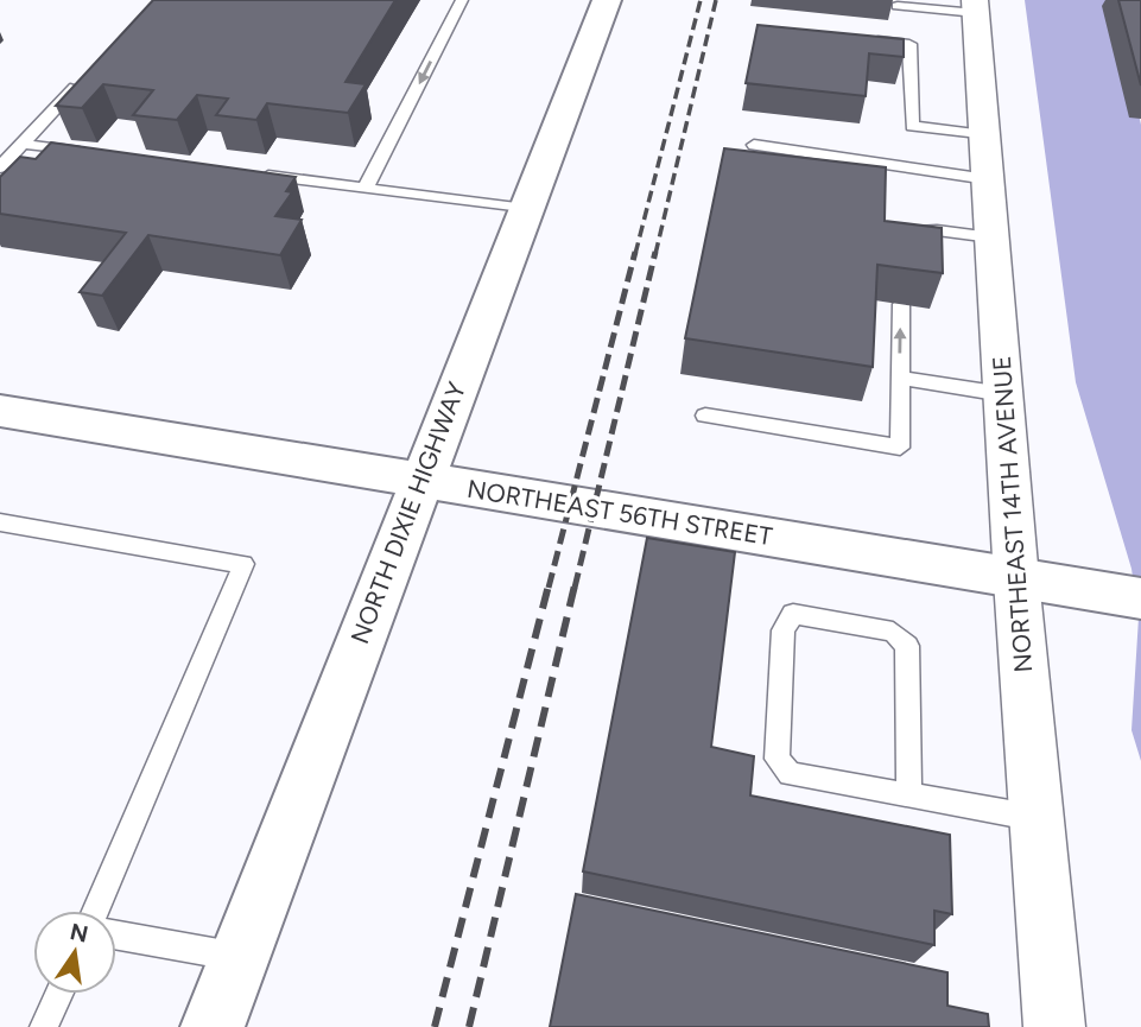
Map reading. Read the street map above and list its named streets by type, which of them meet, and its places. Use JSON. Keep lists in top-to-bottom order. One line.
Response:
{"streets":{"main road":["NORTH DIXIE HIGHWAY","NORTHEAST 56TH STREET"],"street":["NORTHEAST 14TH AVENUE"]},"crossings":[["NORTH DIXIE HIGHWAY","NORTHEAST 56TH STREET"],["NORTHEAST 56TH STREET","NORTHEAST 14TH AVENUE"]],"north":"top"}
